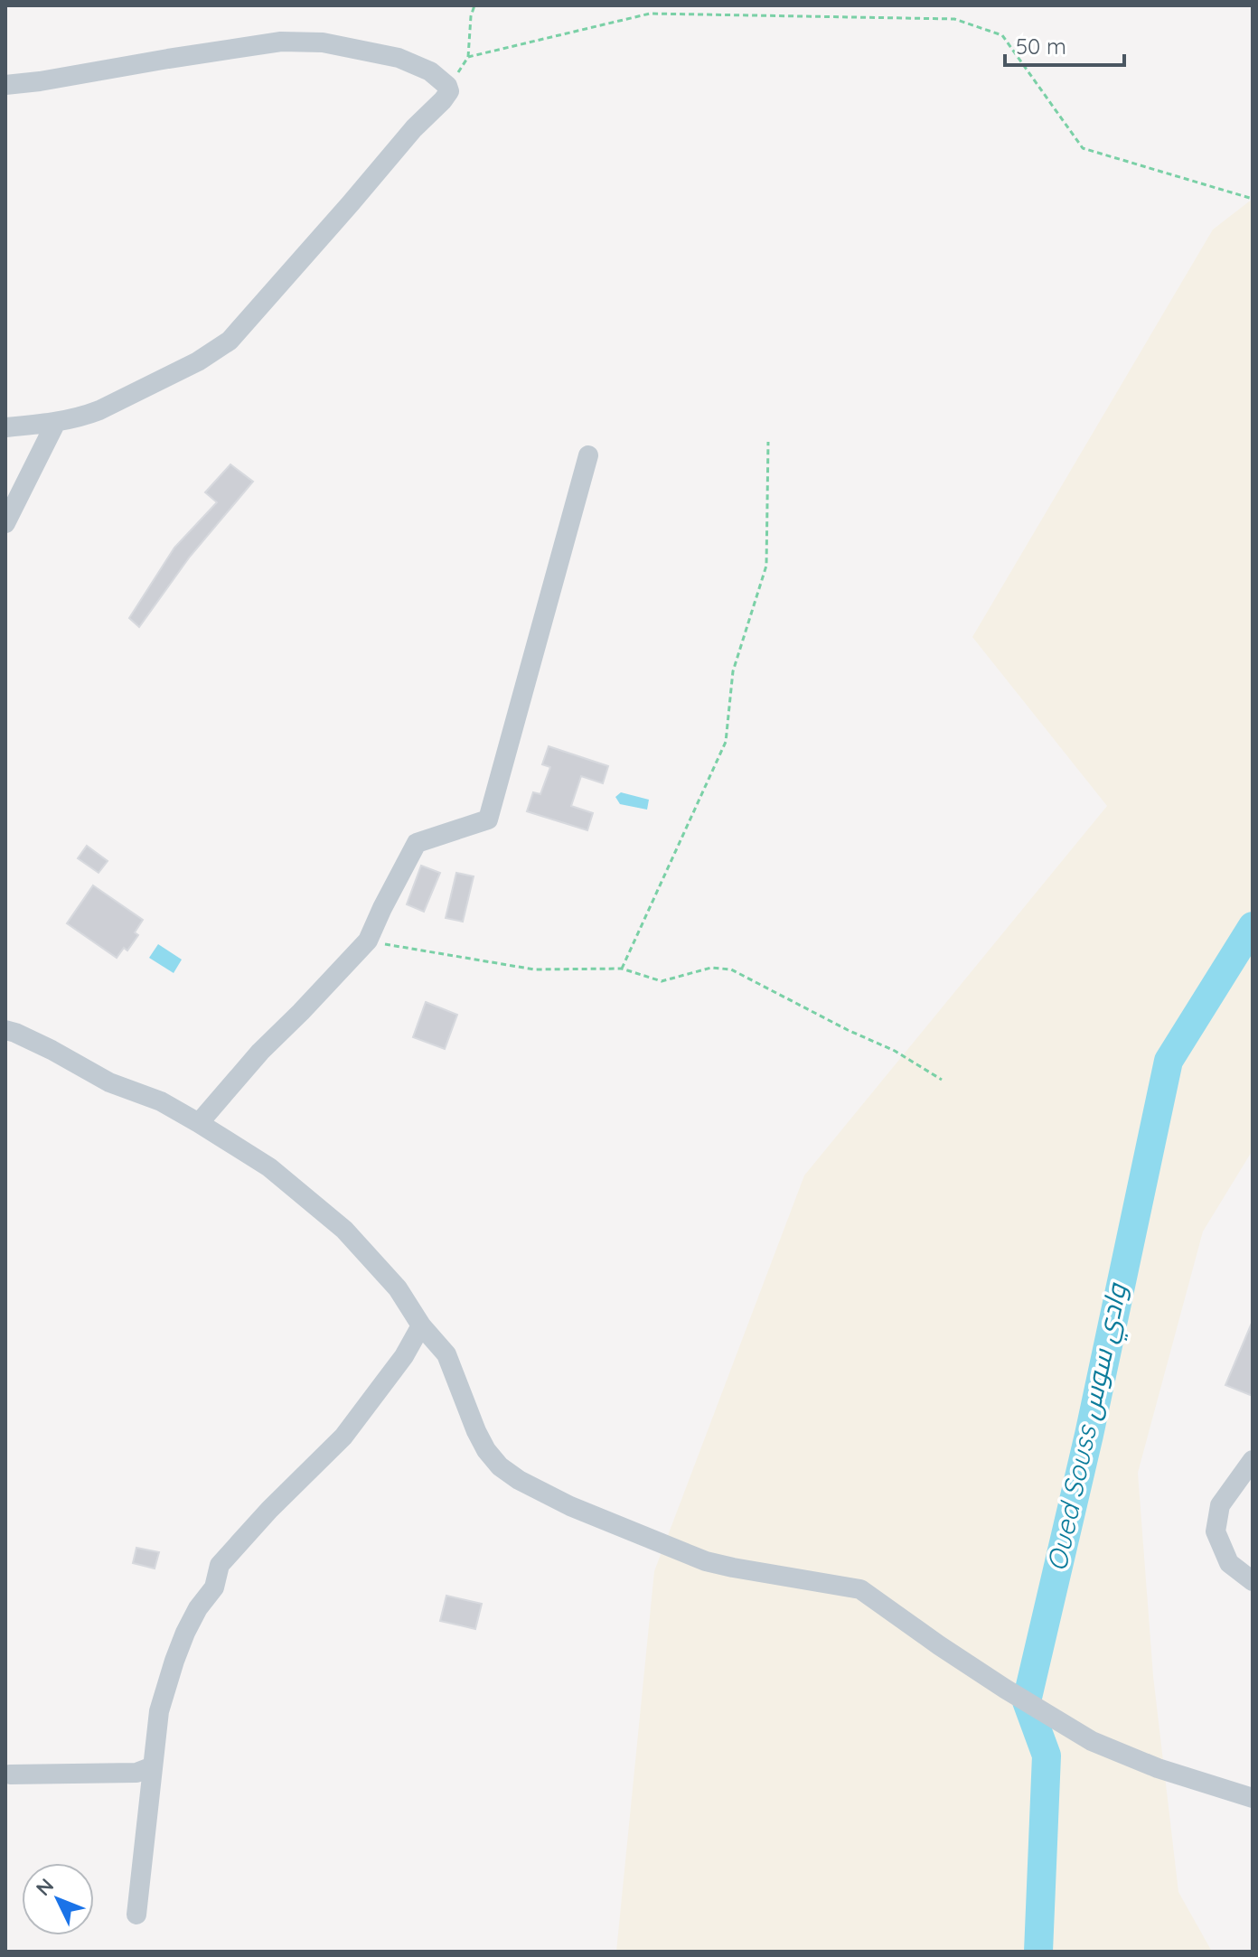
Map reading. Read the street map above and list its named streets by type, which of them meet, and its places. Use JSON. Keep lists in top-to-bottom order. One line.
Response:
{"water":["Oued Souss وادي سوس"],"scale_bar":"50 m","north":"top left"}
